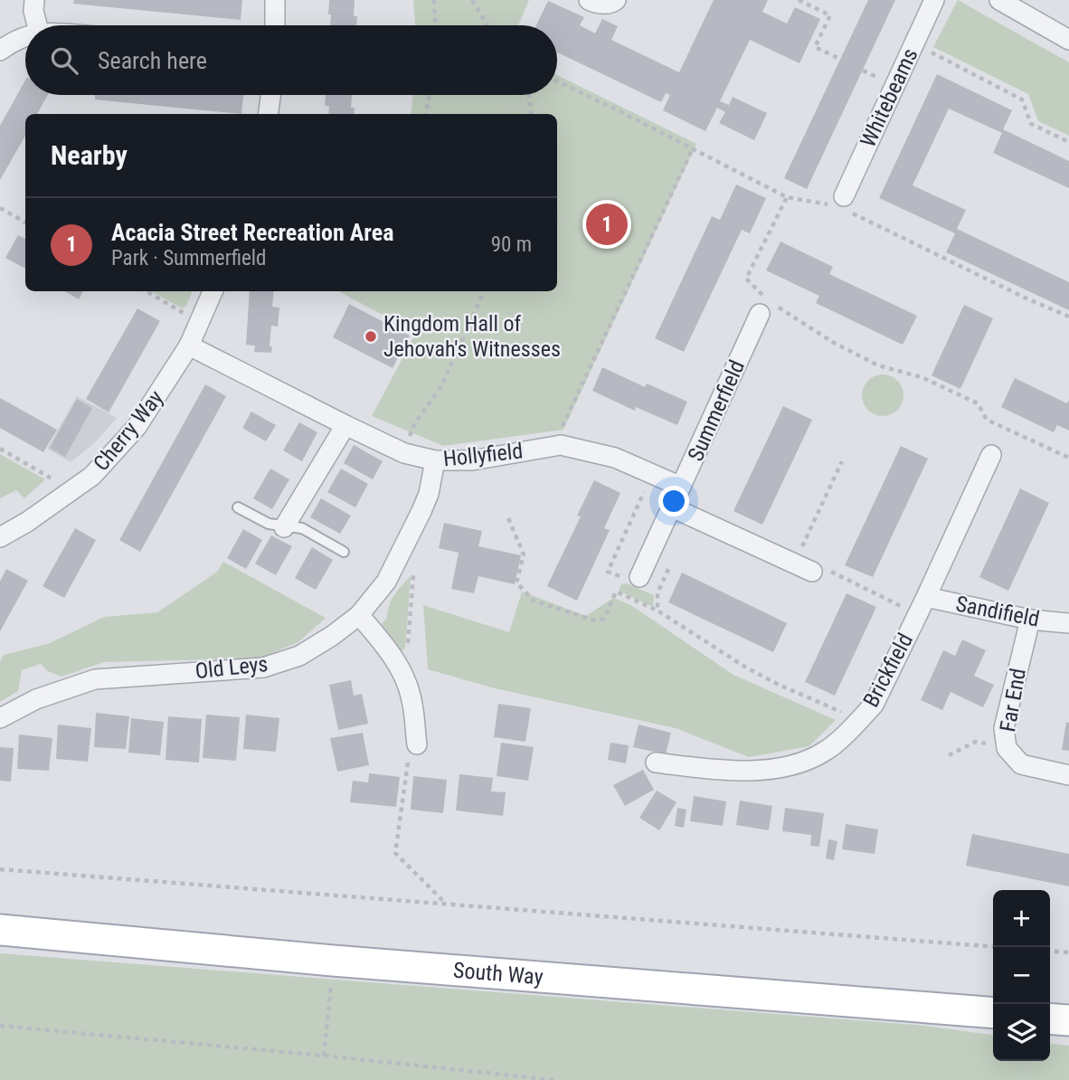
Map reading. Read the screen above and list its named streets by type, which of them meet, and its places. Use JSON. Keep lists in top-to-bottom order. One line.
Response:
{"streets":{"main road":["South Way"],"street":["Whitebeams","Summerfield","Cherry Way","Hollyfield","Sandifield","Old Leys","Brickfield","Far End"]},"crossings":[["Summerfield","Hollyfield"],["Cherry Way","Hollyfield"],["Hollyfield","Old Leys"],["Sandifield","Brickfield"],["Sandifield","Far End"]],"places":["Kingdom Hall of Jehovah's Witnesses"],"page":{"search":"Search here","heading":"Nearby","list":[{"mark":"1","name":"Acacia Street Recreation Area","note":"Park · Summerfield","value":"90 m"}],"pins":"1","map_buttons":["+","−"]}}
